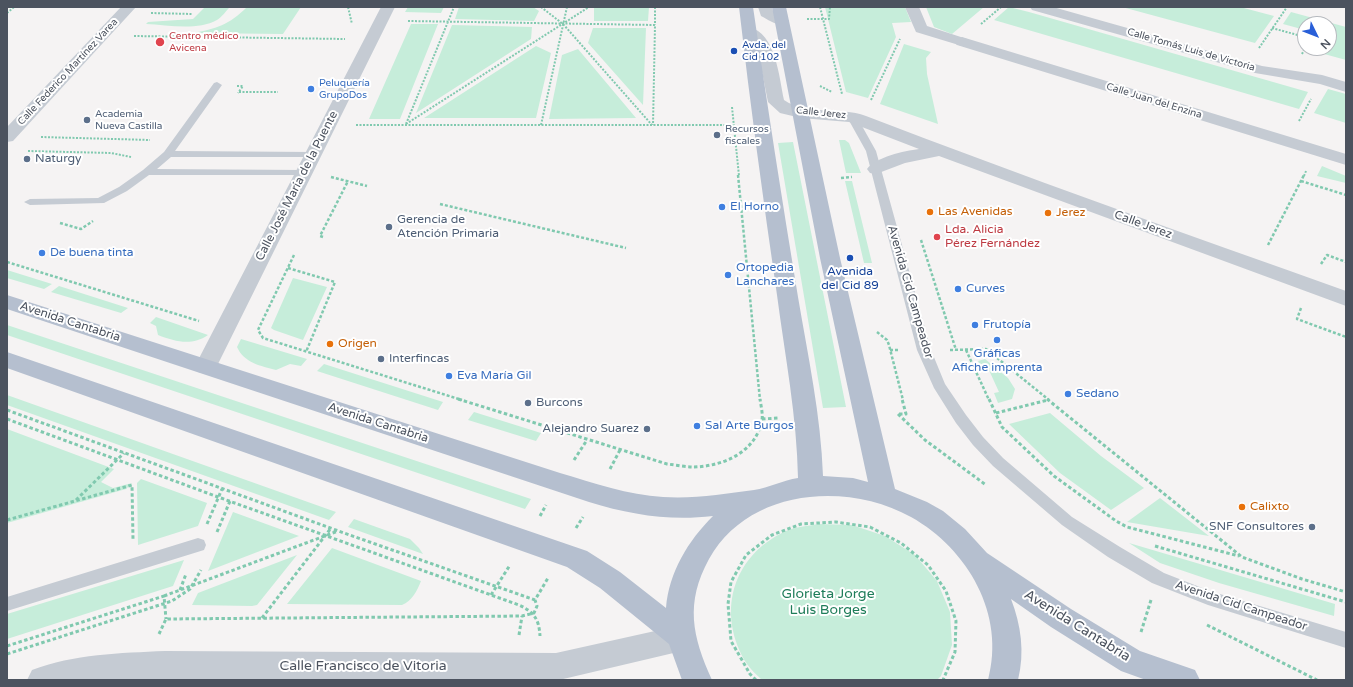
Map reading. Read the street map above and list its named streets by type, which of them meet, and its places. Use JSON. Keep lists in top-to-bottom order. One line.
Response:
{"streets":{"main road":["Avenida Cantabria"],"street":["Calle Tomás Luis de Victoria","Calle Federico Martínez Varea","Calle Juan del Enzina","Calle Jerez","Calle José María de la Puente","Calle Francisco de Vitoria"],"lane":["Avenida Cid Campeador"]},"crossings":[["Calle Jerez","Avenida Cid Campeador"],["Calle José María de la Puente","Avenida Cantabria"]],"parks":["Glorieta Jorge Luis Borges"],"places":["Centro médico Avicena","Avda. del Cid 102","Peluquería GrupoDos","Academia Nueva Castilla","Recursos fiscales","Naturgy","El Horno","Las Avenidas","Jerez","Gerencia de Atención Primaria","Lda. Alicia Pérez Fernández","De buena tinta","Avenida del Cid 89","Ortopedia Lanchares","Curves","Frutopía","Gráficas Afiche imprenta","Origen","Interfincas","Eva María Gil","Sedano","Burcons","Sal Arte Burgos","Alejandro Suarez","Calixto","SNF Consultores"],"north":"bottom right"}
